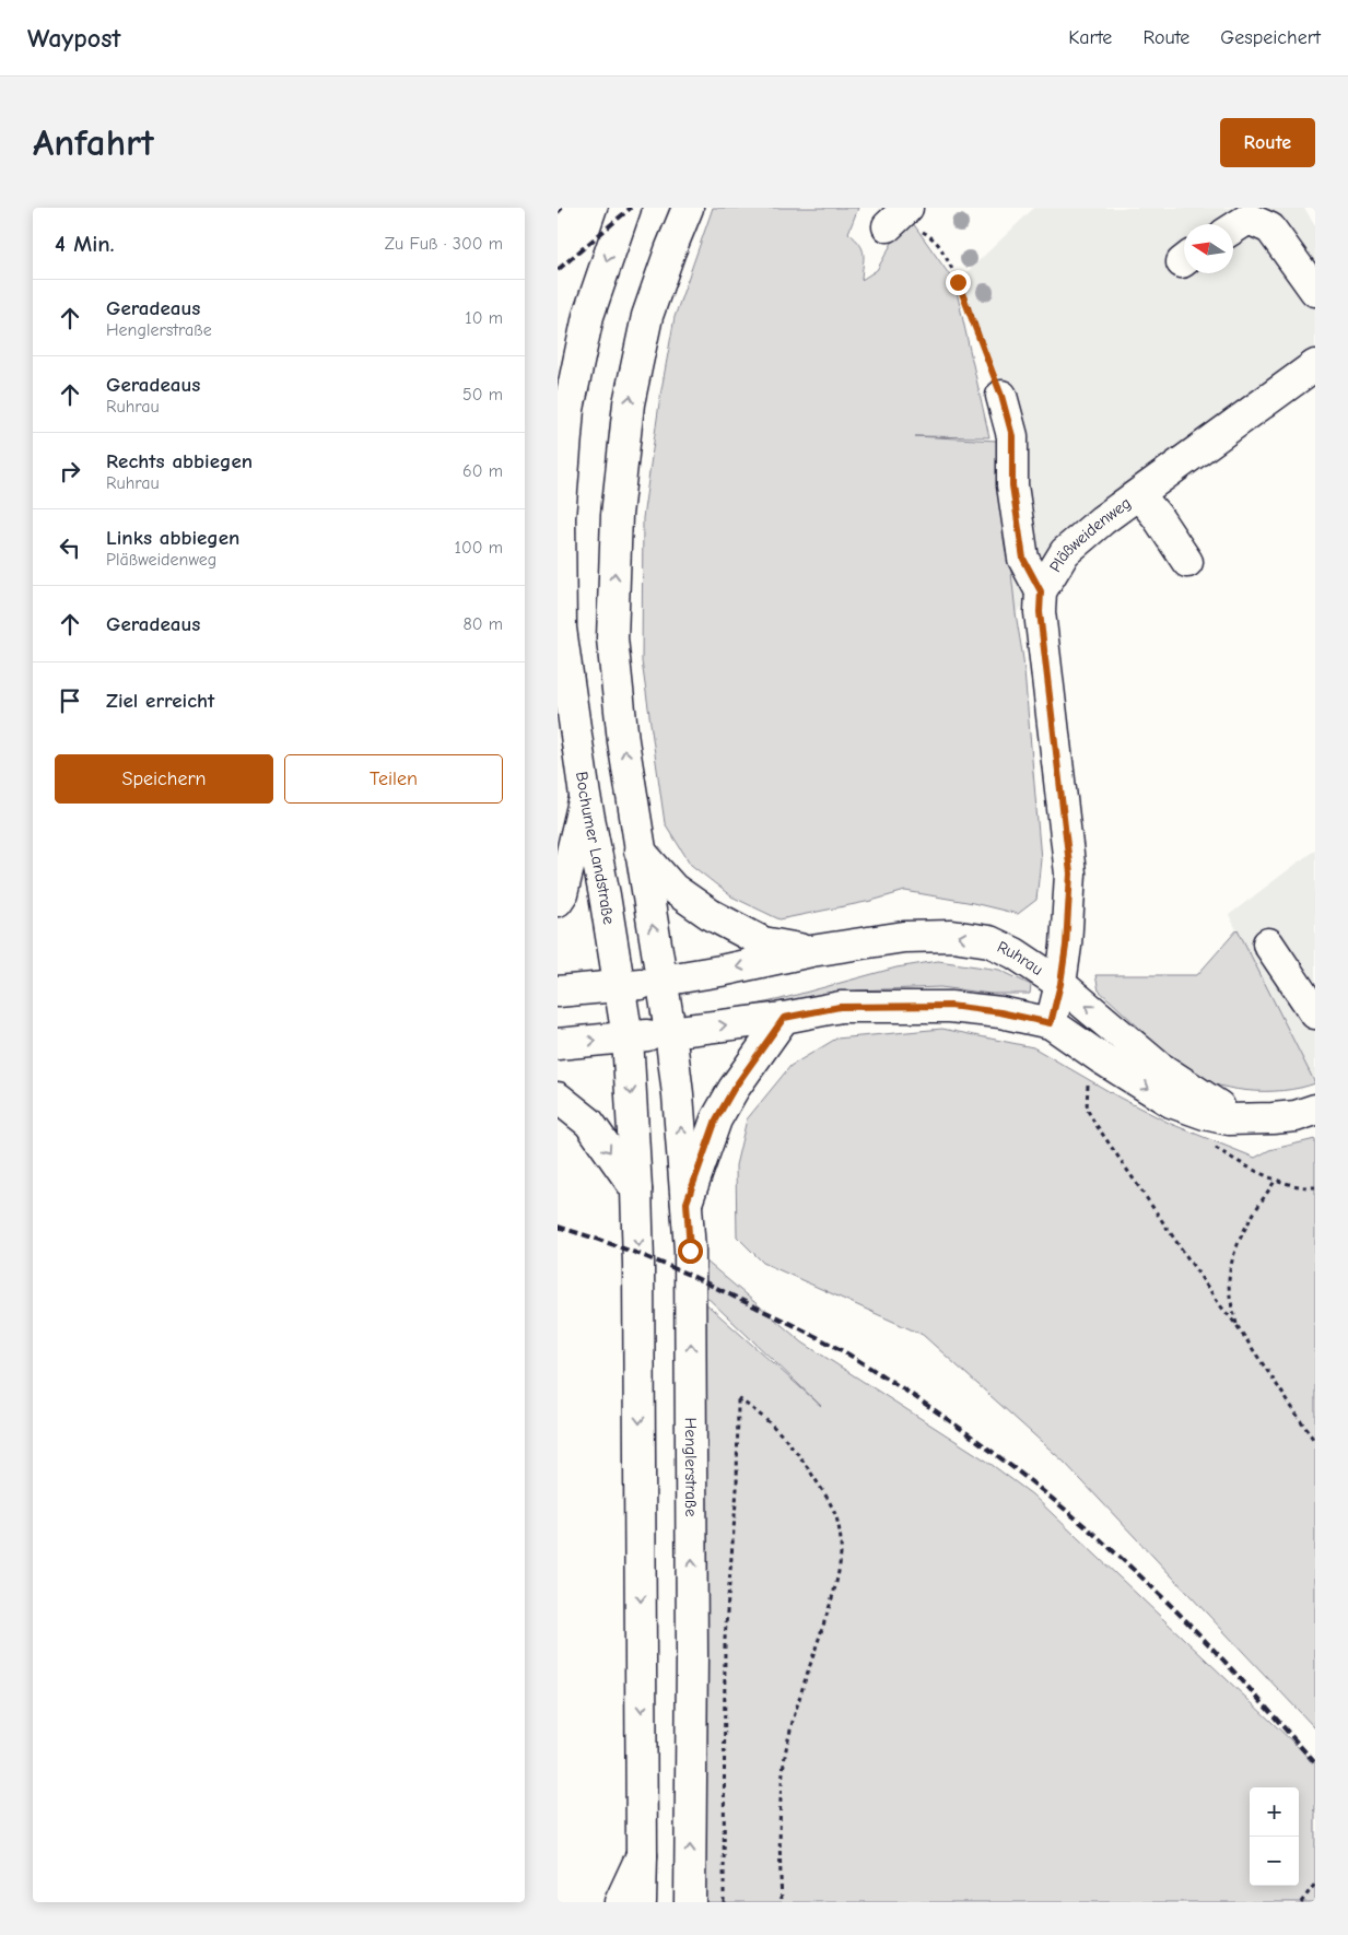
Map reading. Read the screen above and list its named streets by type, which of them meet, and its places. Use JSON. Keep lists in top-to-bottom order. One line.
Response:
{"streets":{"main road":["Pläßweidenweg","Bochumer Landstraße","Ruhrau","Henglerstraße"]},"crossings":[["Pläßweidenweg","Ruhrau"],["Bochumer Landstraße","Ruhrau"],["Ruhrau","Henglerstraße"]],"north":"left","page":{"header":"Waypost","nav":["Karte","Route","Gespeichert"],"buttons":["Route",["Speichern","Teilen"]],"title":"Anfahrt","heading":["4 Min.","Zu Fuß · 300 m"],"list":[["Geradeaus","Henglerstraße","10 m"],["Geradeaus","Ruhrau","50 m"],["Rechts abbiegen","Ruhrau","60 m"],["Links abbiegen","Pläßweidenweg","100 m"],["Geradeaus","80 m"],"Ziel erreicht"],"map_buttons":["+","−"]}}
